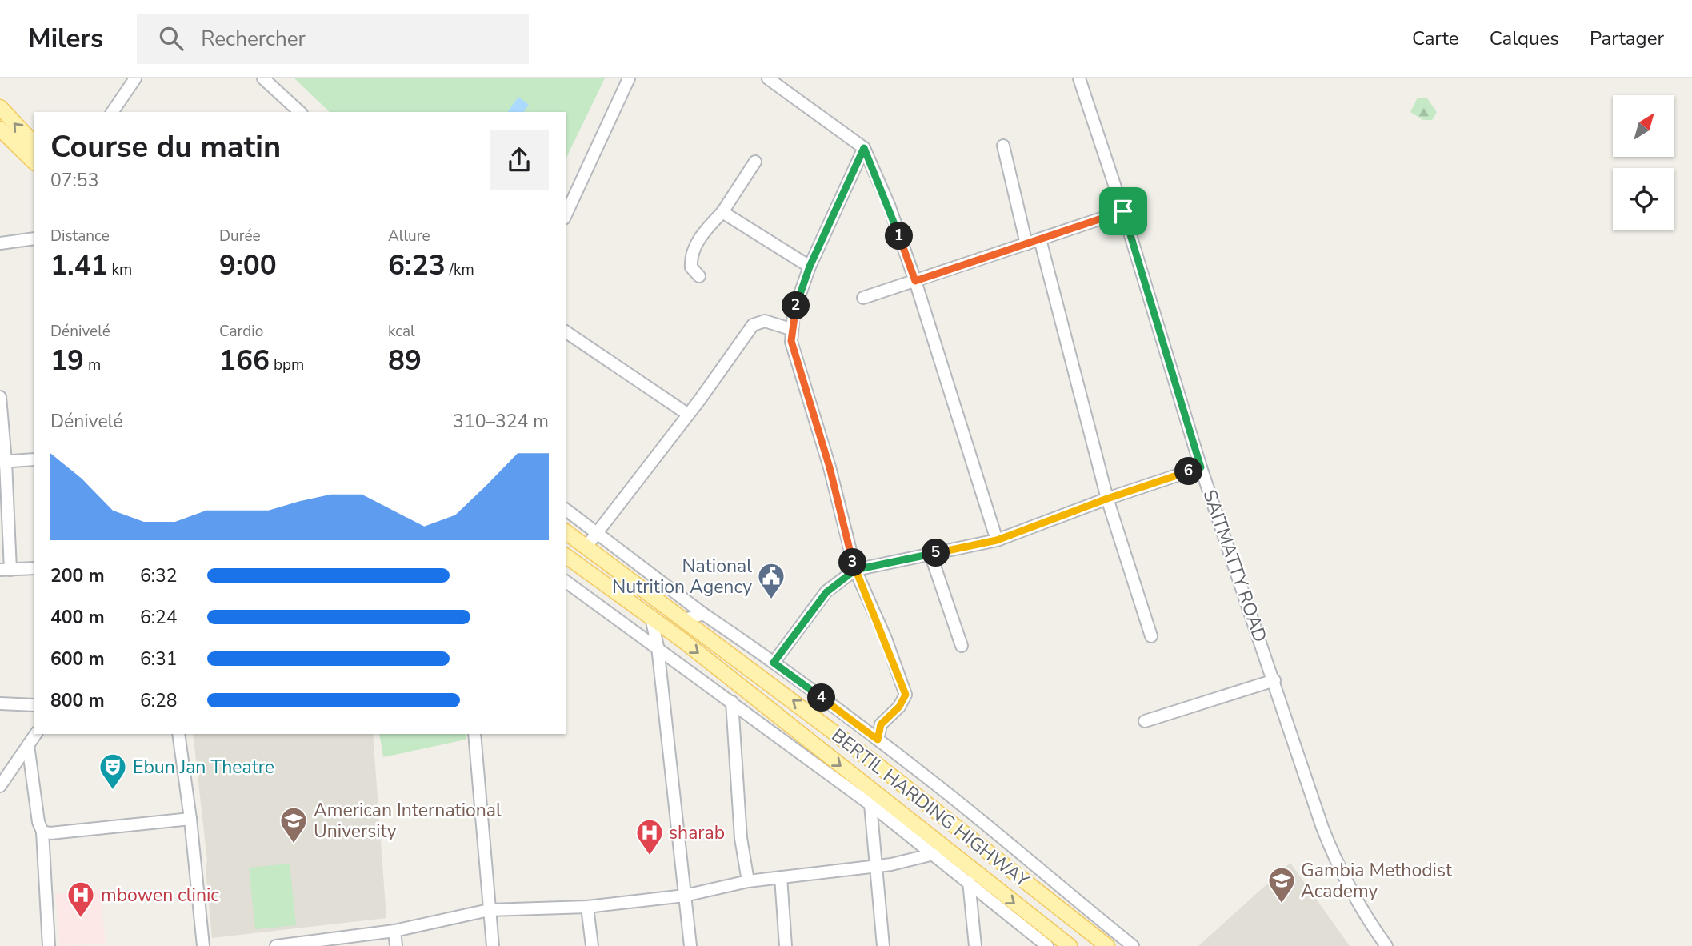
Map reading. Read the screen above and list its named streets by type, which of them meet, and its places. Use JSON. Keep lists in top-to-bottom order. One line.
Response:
{"streets":{"main road":["BERTIL HARDING HIGHWAY"],"street":["SAITMATTY ROAD"]},"places":{"public building":["National Nutrition Agency"],"theatre":["Ebun Jan Theatre"],"school or university":["American International University","Gambia Methodist Academy"],"hospital":["sharab","mbowen clinic"]},"north":"top right","page":{"header":"Milers","search":"Rechercher","nav":["Carte","Calques","Partager"],"heading":["Course du matin","07:53"],"stats":[["Distance","1.41 km"],["Durée","9:00"],["Allure","6:23 /km"],["Dénivelé","19 m"],["Cardio","166 bpm"],["kcal","89"]],"pins":["1","2","6","5","3","4"],"chart":["Dénivelé","310–324 m"],"list":[{"name":"200 m","note":"6:32"},{"name":"400 m","note":"6:24"},{"name":"600 m","note":"6:31"},{"name":"800 m","note":"6:28"}]}}
